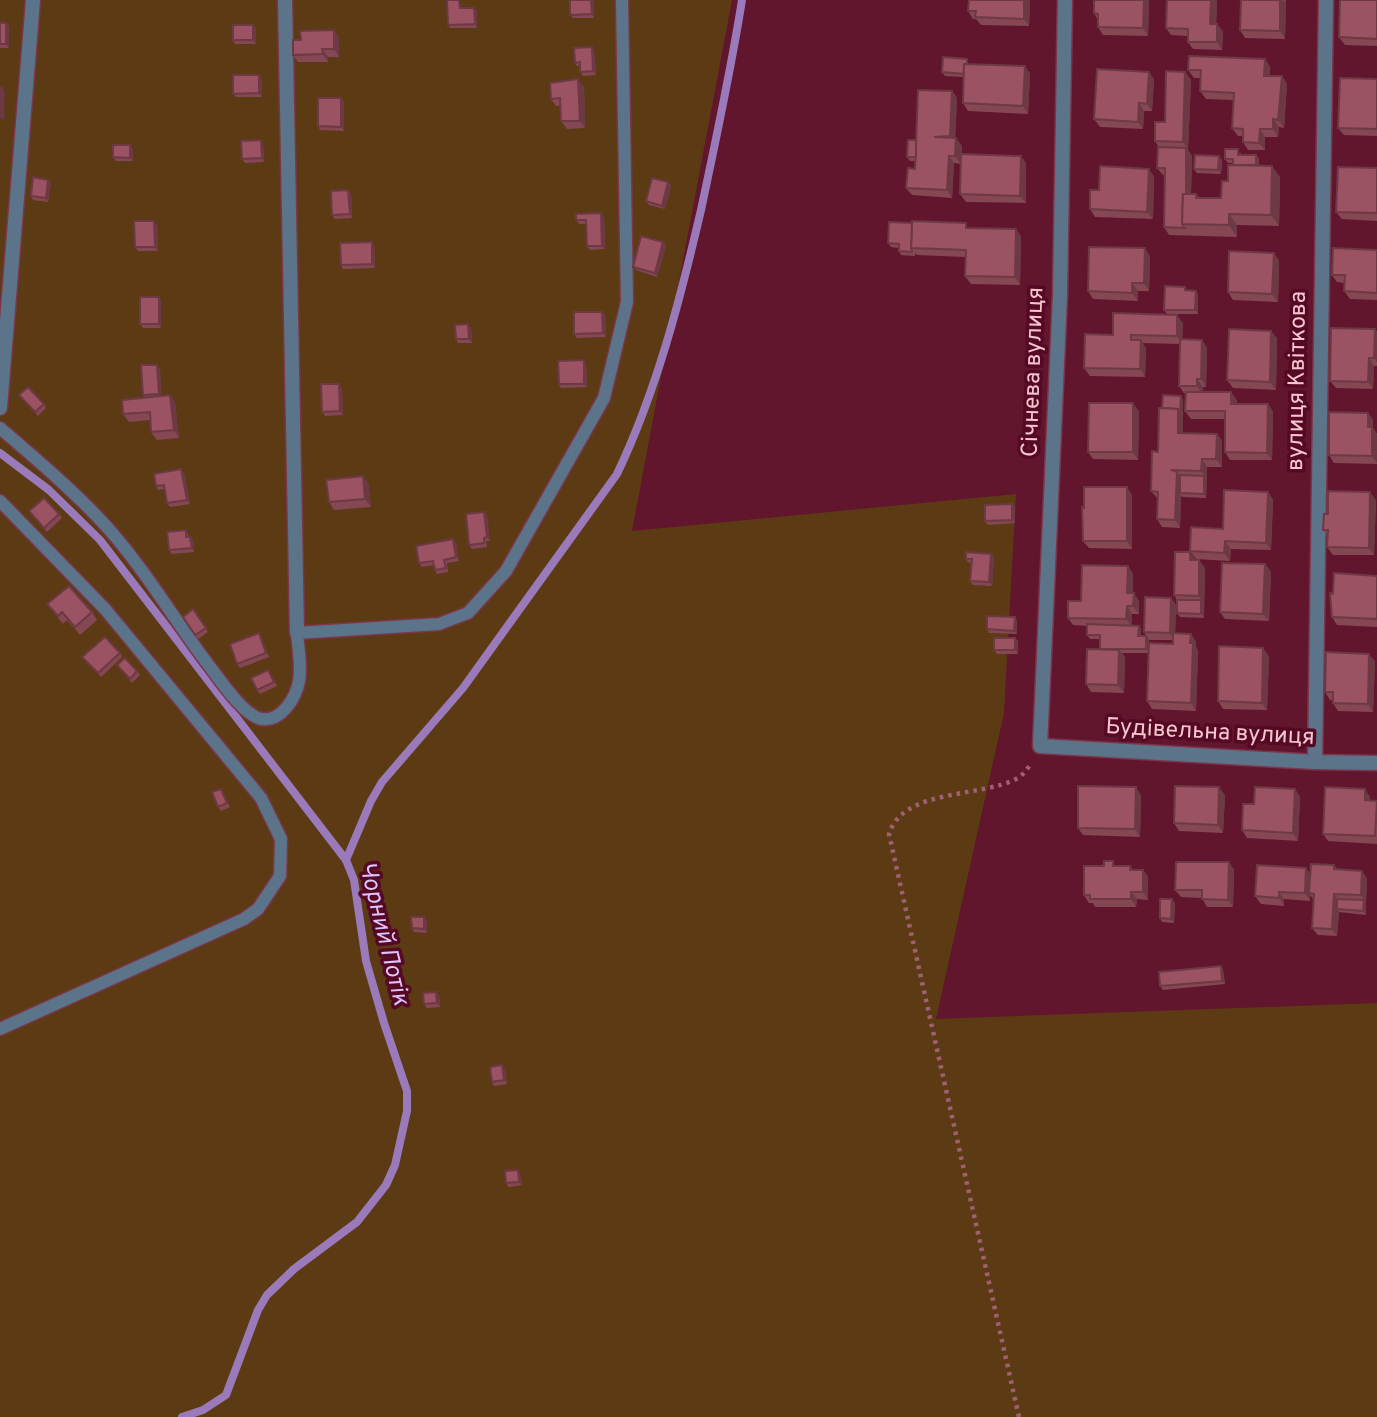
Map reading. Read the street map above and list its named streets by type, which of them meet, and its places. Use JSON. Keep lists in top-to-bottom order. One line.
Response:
{"streets":{"street":["Січнева вулиця","вулиця Квіткова","Будівельна вулиця"]},"crossings":[["Січнева вулиця","Будівельна вулиця"],["вулиця Квіткова","Будівельна вулиця"]],"water":["Чорний Потік"]}
